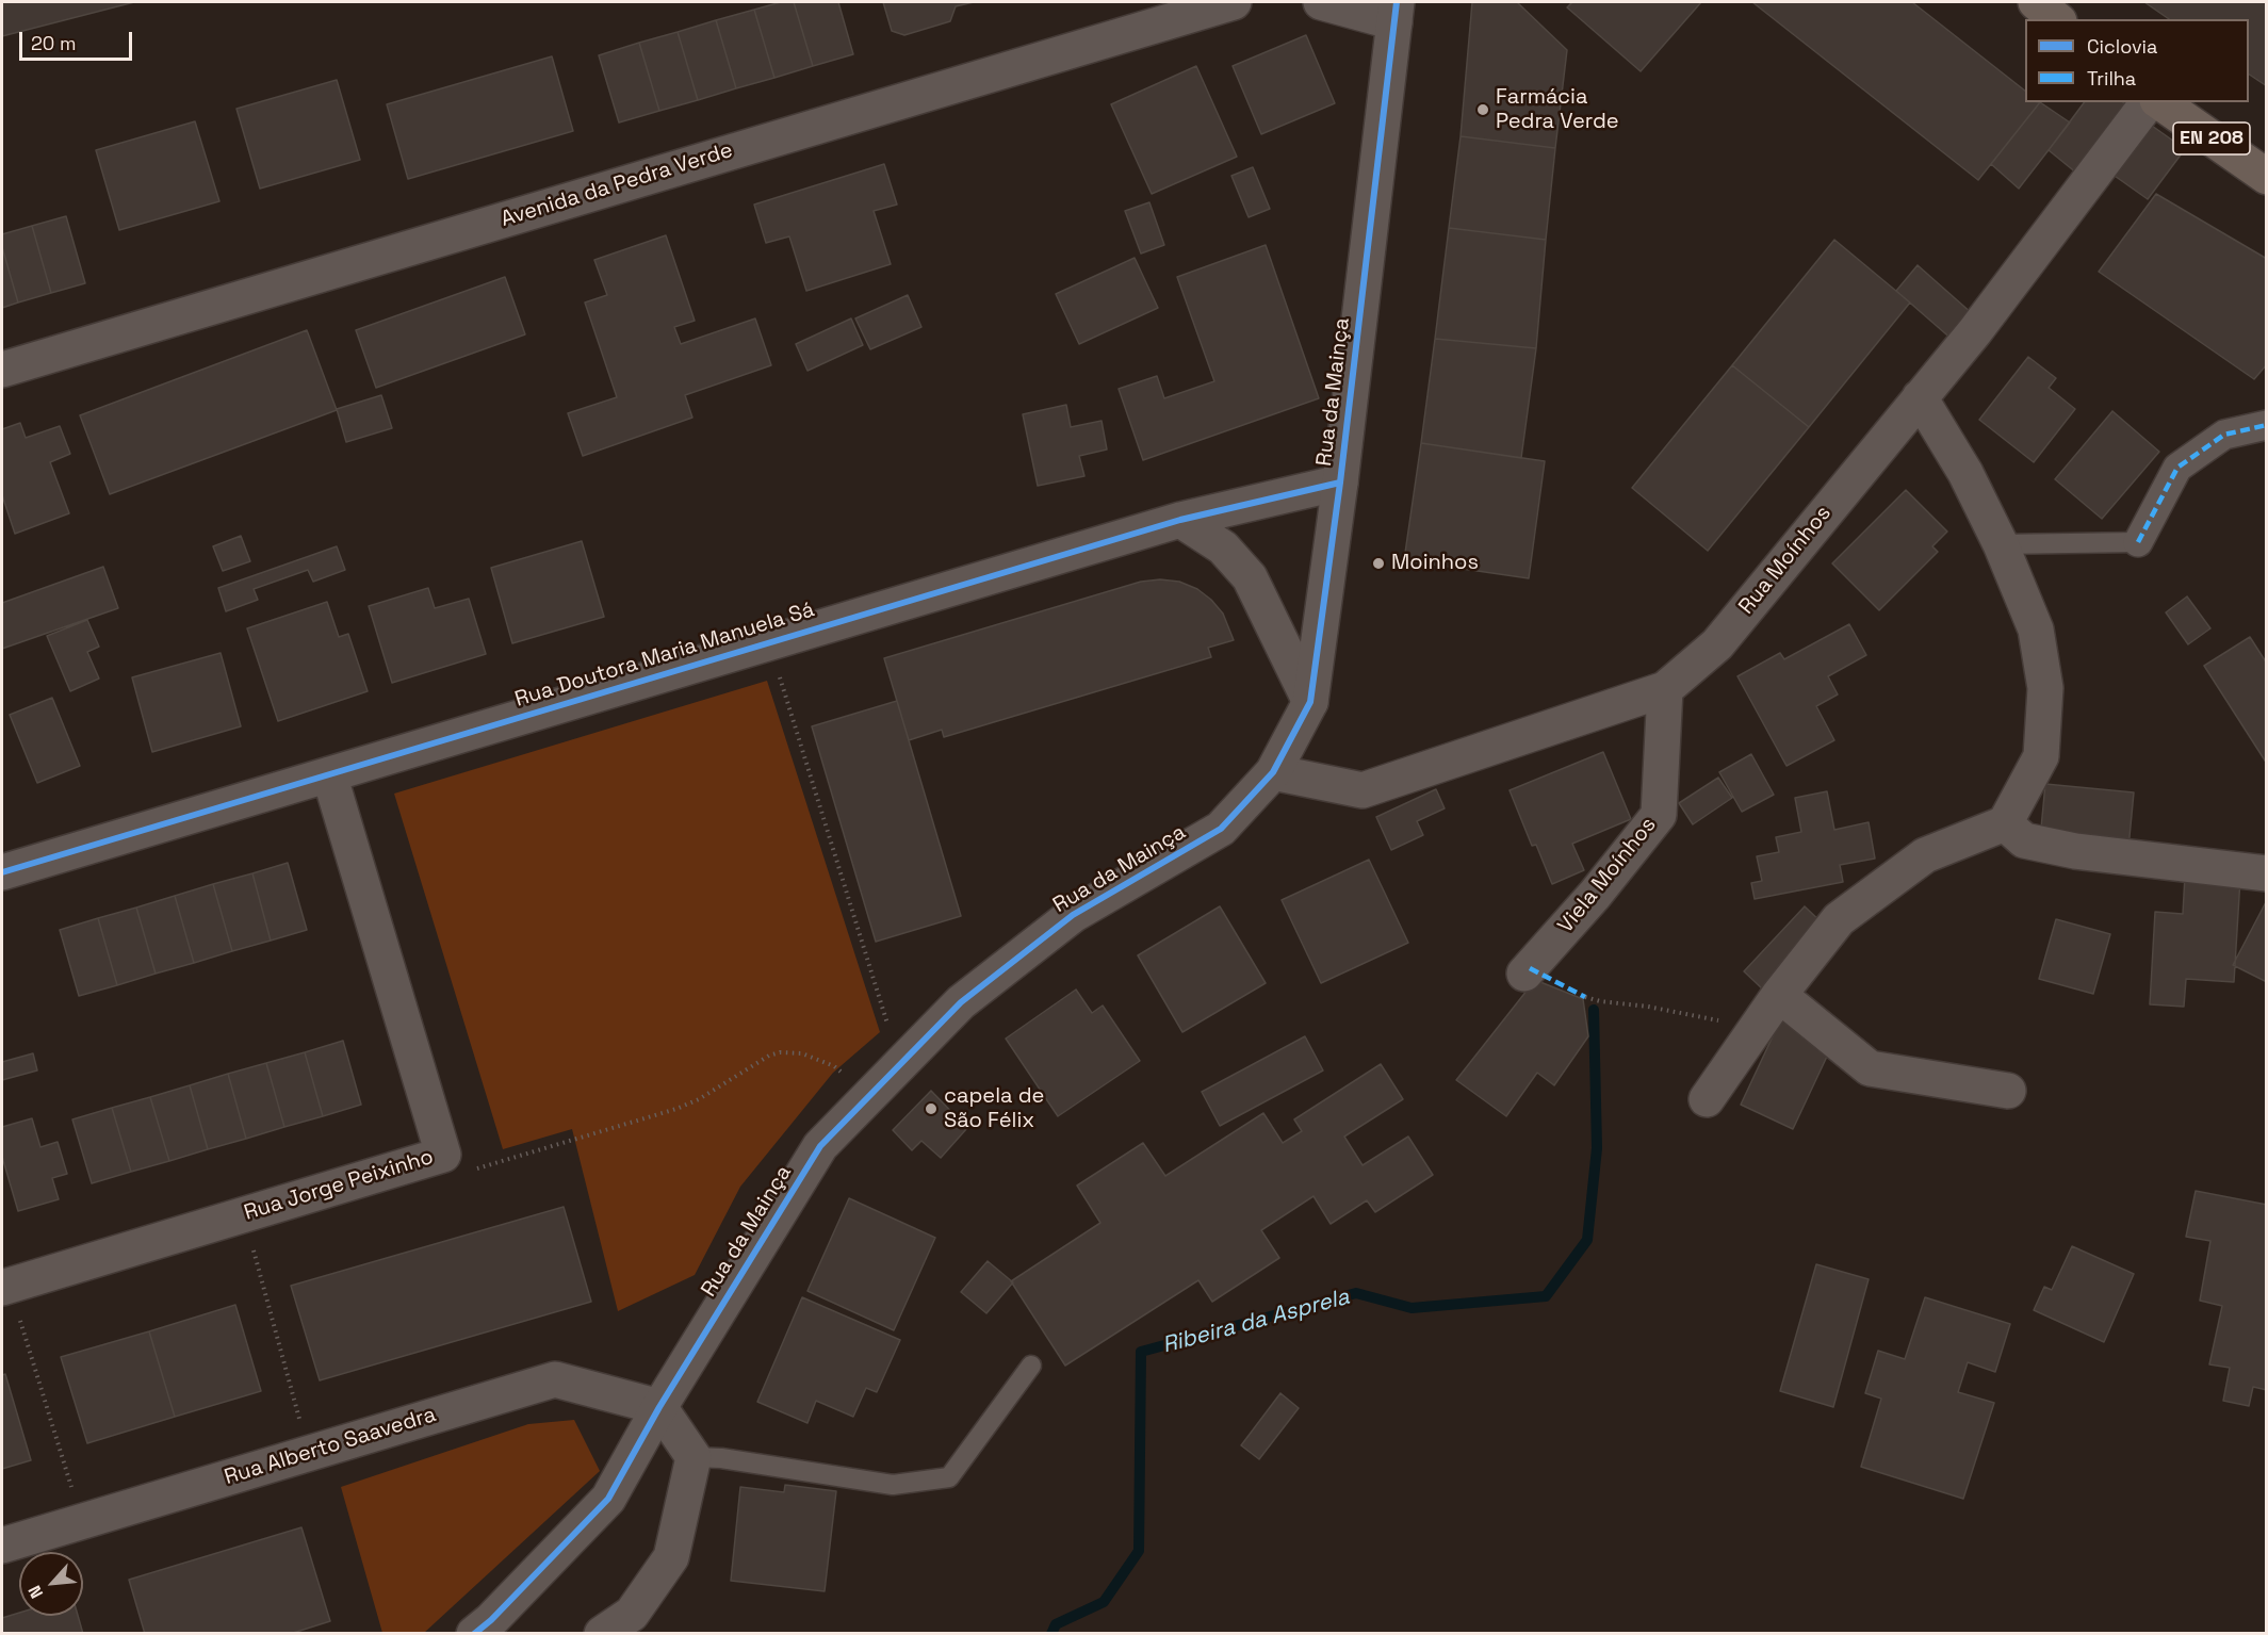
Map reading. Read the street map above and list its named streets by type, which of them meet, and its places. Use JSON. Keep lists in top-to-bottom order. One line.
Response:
{"streets":{"main road":["EN 208"],"street":["Avenida da Pedra Verde","Rua da Mainça","Rua Moínhos","Rua Doutora Maria Manuela Sá","Viela Moínhos","Rua Jorge Peixinho","Rua Alberto Saavedra"]},"crossings":[["Rua da Mainça","Rua Moínhos"],["Rua da Mainça","Rua Doutora Maria Manuela Sá"],["Rua da Mainça","Rua Alberto Saavedra"],["Rua Moínhos","Viela Moínhos"],["Rua Doutora Maria Manuela Sá","Rua Jorge Peixinho"]],"water":["Ribeira da Asprela"],"places":["Farmácia Pedra Verde","Moinhos","capela de São Félix"],"legend":["Ciclovia","Trilha"],"scale_bar":"20 m","north":"bottom left"}
